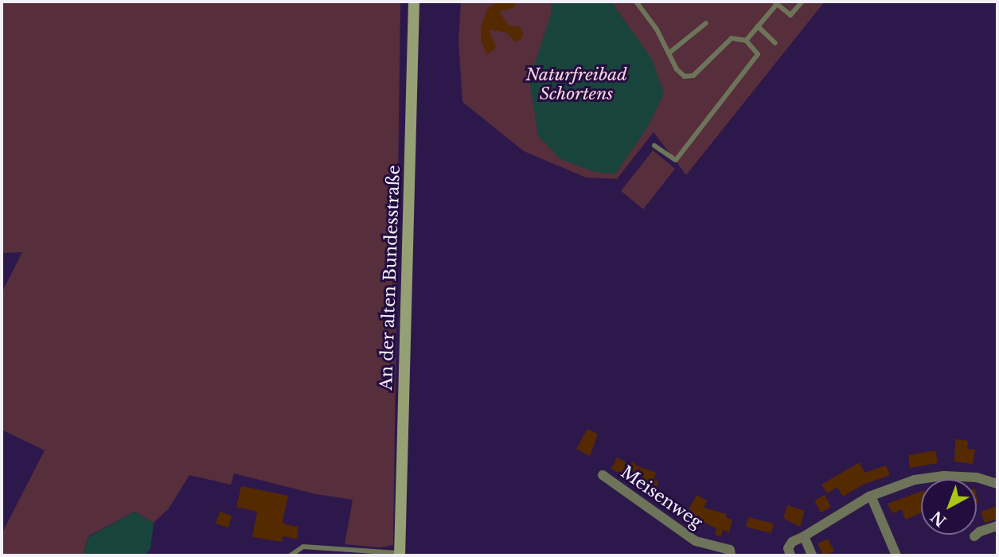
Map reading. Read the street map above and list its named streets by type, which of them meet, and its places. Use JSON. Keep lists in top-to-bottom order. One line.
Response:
{"streets":{"street":["An der alten Bundesstraße","Meisenweg"]},"parks":["Naturfreibad Schortens"],"north":"bottom left"}
